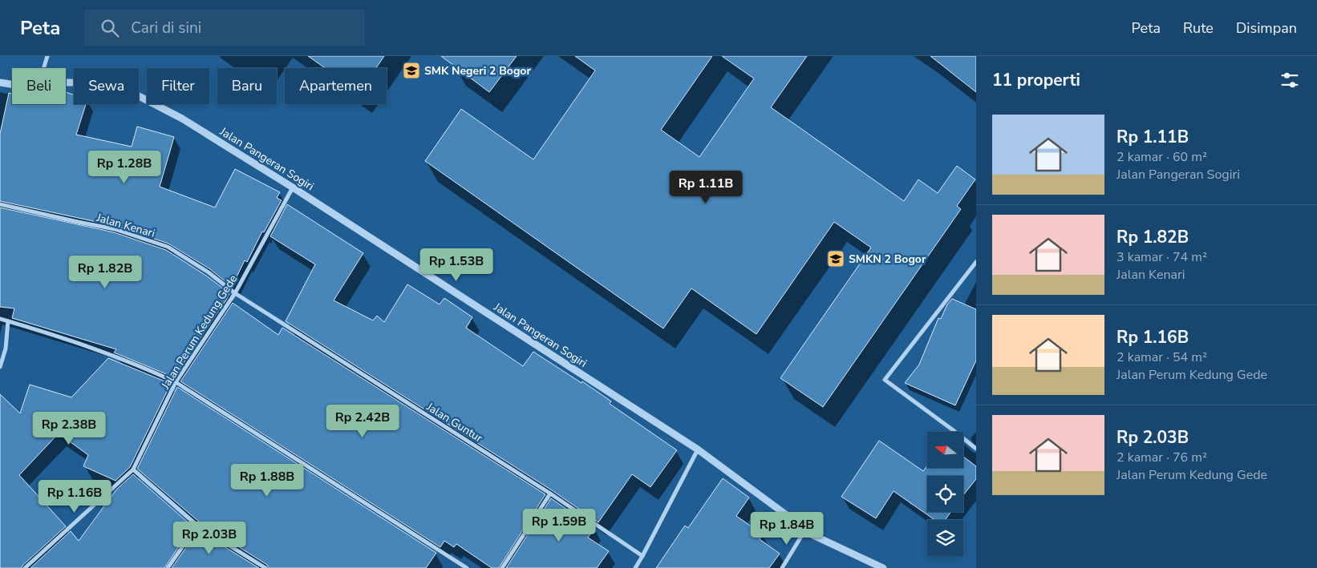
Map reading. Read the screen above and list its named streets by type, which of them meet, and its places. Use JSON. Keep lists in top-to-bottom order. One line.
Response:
{"streets":{"street":["Jalan Pangeran Sogiri","Jalan Kenari","Jalan Perum Kedung Gede","Jalan Guntur"]},"crossings":[["Jalan Pangeran Sogiri","Jalan Perum Kedung Gede"],["Jalan Kenari","Jalan Perum Kedung Gede"],["Jalan Kenari","Jalan Guntur"],["Jalan Perum Kedung Gede","Jalan Guntur"]],"places":{"school or university":["SMK Negeri 2 Bogor","SMKN 2 Bogor"]},"north":"left","page":{"header":"Peta","search":"Cari di sini","nav":["Peta","Rute","Disimpan"],"heading":"11 properti","chip":["Beli","Sewa","Filter","Baru","Apartemen"],"list":[{"name":"Rp 1.11B","note":"2 kamar · 60 m² · Jalan Pangeran Sogiri"},{"name":"Rp 1.82B","note":"3 kamar · 74 m² · Jalan Kenari"},{"name":"Rp 1.16B","note":"2 kamar · 54 m² · Jalan Perum Kedung Gede"},{"name":"Rp 2.03B","note":"2 kamar · 76 m² · Jalan Perum Kedung Gede"}],"price":["Rp 1.28B","Rp 1.11B","Rp 1.53B","Rp 1.82B","Rp 2.42B","Rp 2.38B","Rp 1.88B","Rp 1.16B","Rp 1.59B","Rp 1.84B","Rp 2.03B"]}}
